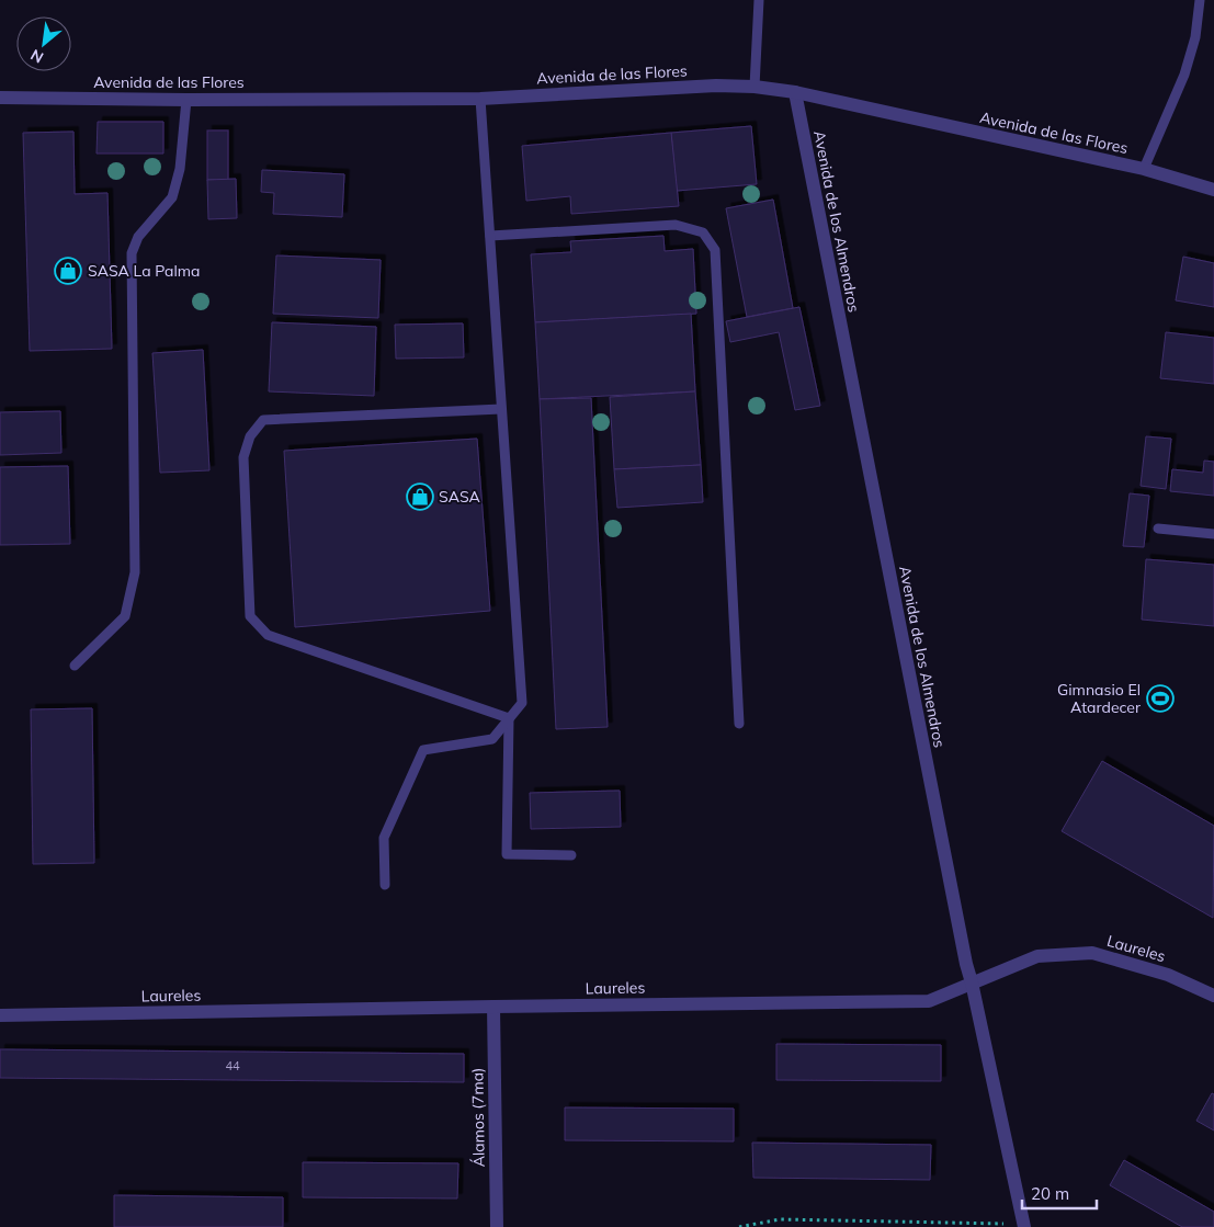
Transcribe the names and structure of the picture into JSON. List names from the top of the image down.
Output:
{
  "streets": {
    "street": [
      "Avenida de las Flores",
      "Avenida de los Almendros",
      "Laureles",
      "Álamos (7ma)"
    ]
  },
  "crossings": [
    ["Avenida de las Flores", "Avenida de los Almendros"],
    ["Avenida de los Almendros", "Laureles"],
    ["Laureles", "Álamos (7ma)"]
  ],
  "places": {
    "shop": ["SASA La Palma", "SASA"],
    "sports": ["Gimnasio El Atardecer"]
  },
  "house_numbers": ["44"],
  "scale_bar": "20 m",
  "north": "bottom left"
}
